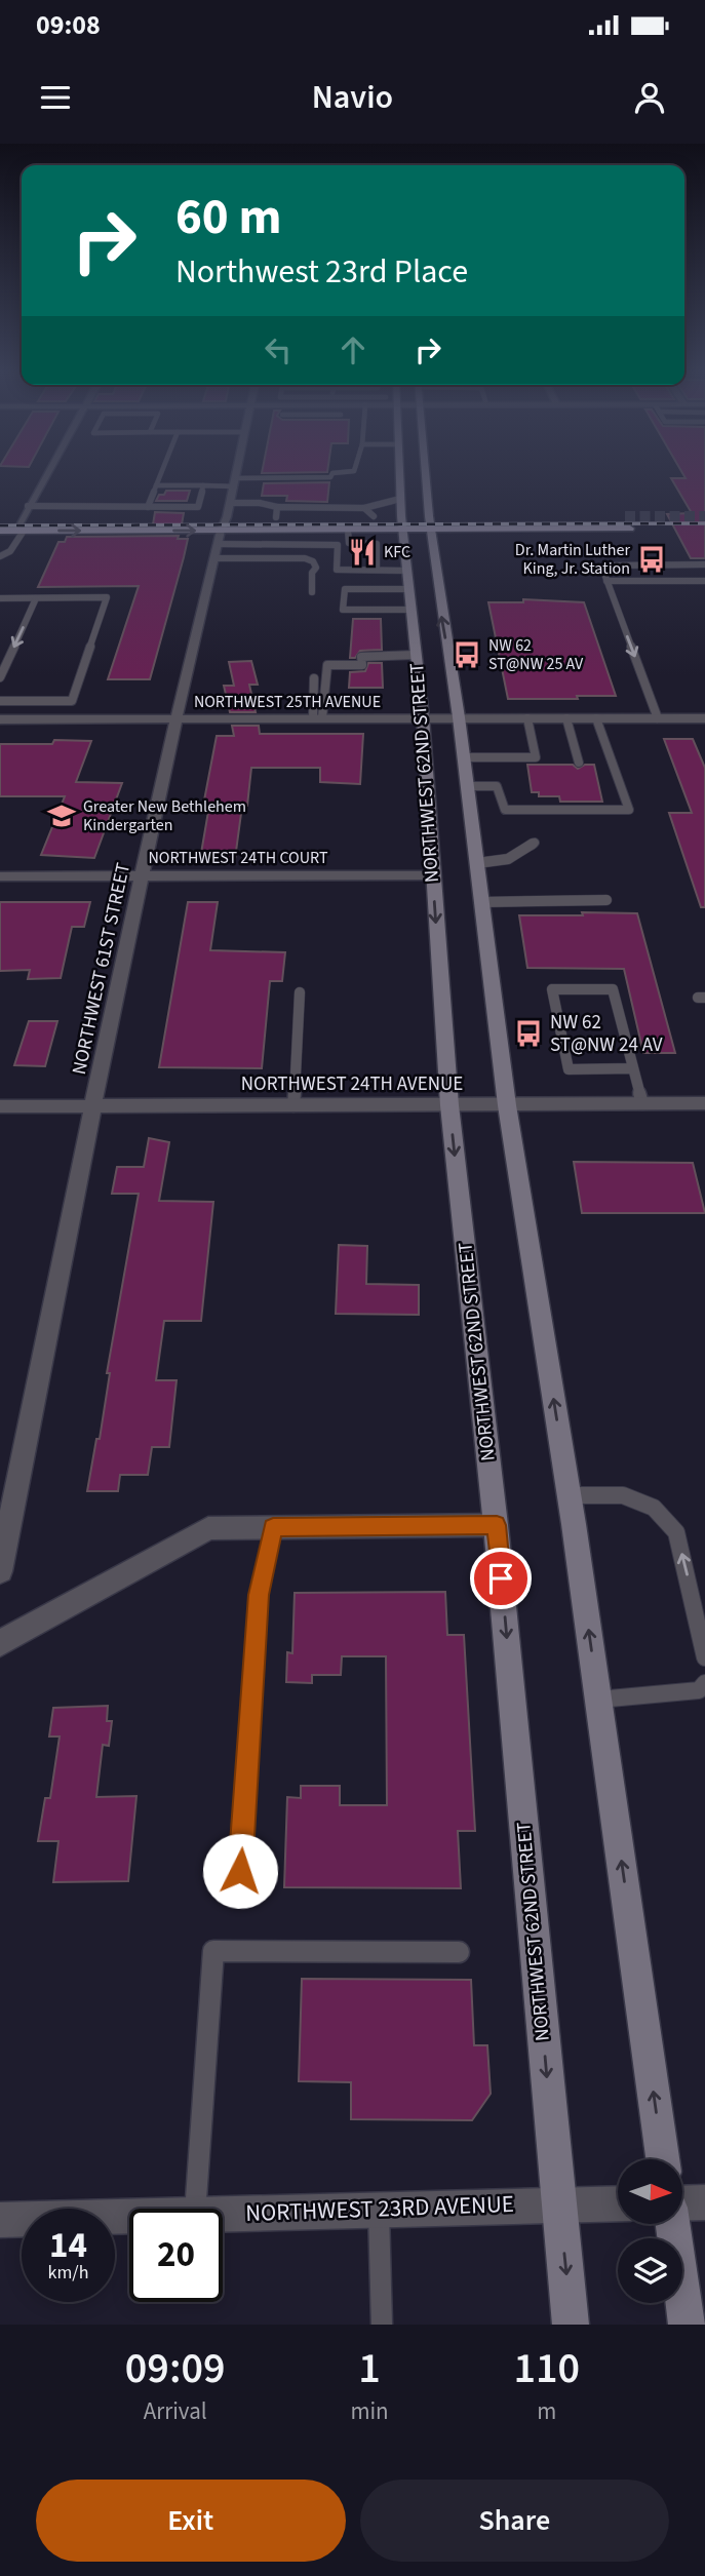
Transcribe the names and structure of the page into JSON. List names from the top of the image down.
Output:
{
  "streets": {
    "main road": ["NORTHWEST 62ND STREET"],
    "street": [
      "NORTHWEST 25TH AVENUE",
      "NORTHWEST 24TH COURT",
      "NORTHWEST 61ST STREET",
      "NORTHWEST 24TH AVENUE",
      "NORTHWEST 23RD AVENUE"
    ]
  },
  "crossings": [
    ["NORTHWEST 25TH AVENUE", "NORTHWEST 62ND STREET"],
    ["NORTHWEST 25TH AVENUE", "NORTHWEST 61ST STREET"],
    ["NORTHWEST 62ND STREET", "NORTHWEST 24TH COURT"],
    ["NORTHWEST 62ND STREET", "NORTHWEST 24TH AVENUE"],
    ["NORTHWEST 62ND STREET", "NORTHWEST 23RD AVENUE"],
    ["NORTHWEST 24TH COURT", "NORTHWEST 61ST STREET"],
    ["NORTHWEST 61ST STREET", "NORTHWEST 24TH AVENUE"]
  ],
  "places": {
    "restaurant": ["KFC"],
    "bus stop": ["Dr. Martin Luther King, Jr. Station", "NW 62 ST@NW 25 AV", "NW 62 ST@NW 24 AV"],
    "school or university": ["Greater New Bethlehem Kindergarten"]
  },
  "north": "right",
  "page": {
    "status": "09:08",
    "header": "Navio",
    "turn": ["60 m", "Northwest 23rd Place"],
    "speed": "14 km/h",
    "limit": "20",
    "eta": [
      "09:09",
      "Arrival",
      "1",
      "min",
      "110",
      "m"
    ],
    "buttons": ["Exit", "Share"]
  }
}
